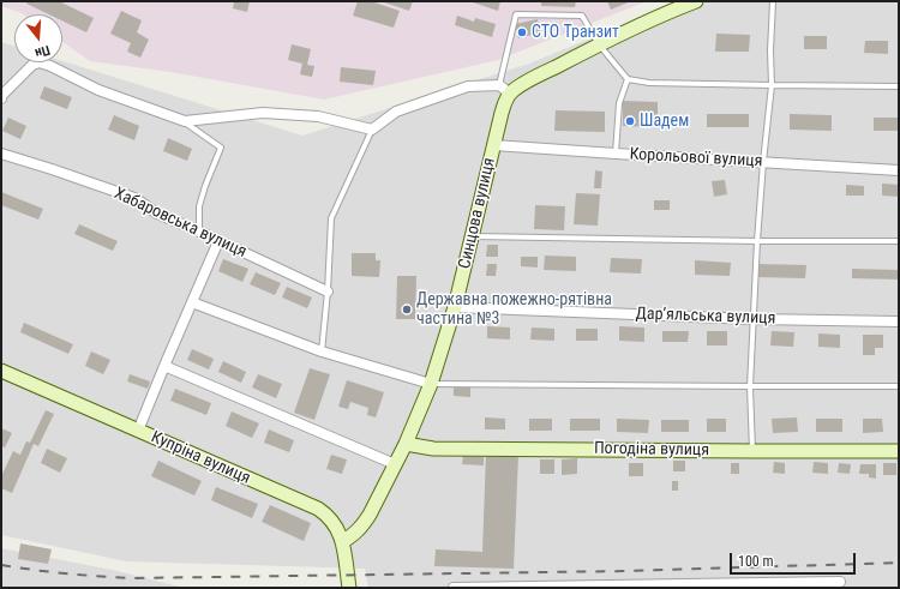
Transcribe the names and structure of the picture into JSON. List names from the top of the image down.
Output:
{
  "streets": {
    "street": [
      "Корольової вулиця",
      "Синцова вулиця",
      "Хабаровська вулиця",
      "Дар’яльська вулиця",
      "Погодіна вулиця",
      "Купріна вулиця"
    ]
  },
  "crossings": [
    ["Корольової вулиця", "Синцова вулиця"],
    ["Синцова вулиця", "Дар’яльська вулиця"],
    ["Синцова вулиця", "Погодіна вулиця"],
    ["Синцова вулиця", "Купріна вулиця"]
  ],
  "places": ["СТО Транзит", "Шадем", "Державна пожежно-рятівна частина №3"],
  "scale_bar": "100 m",
  "north": "bottom"
}
